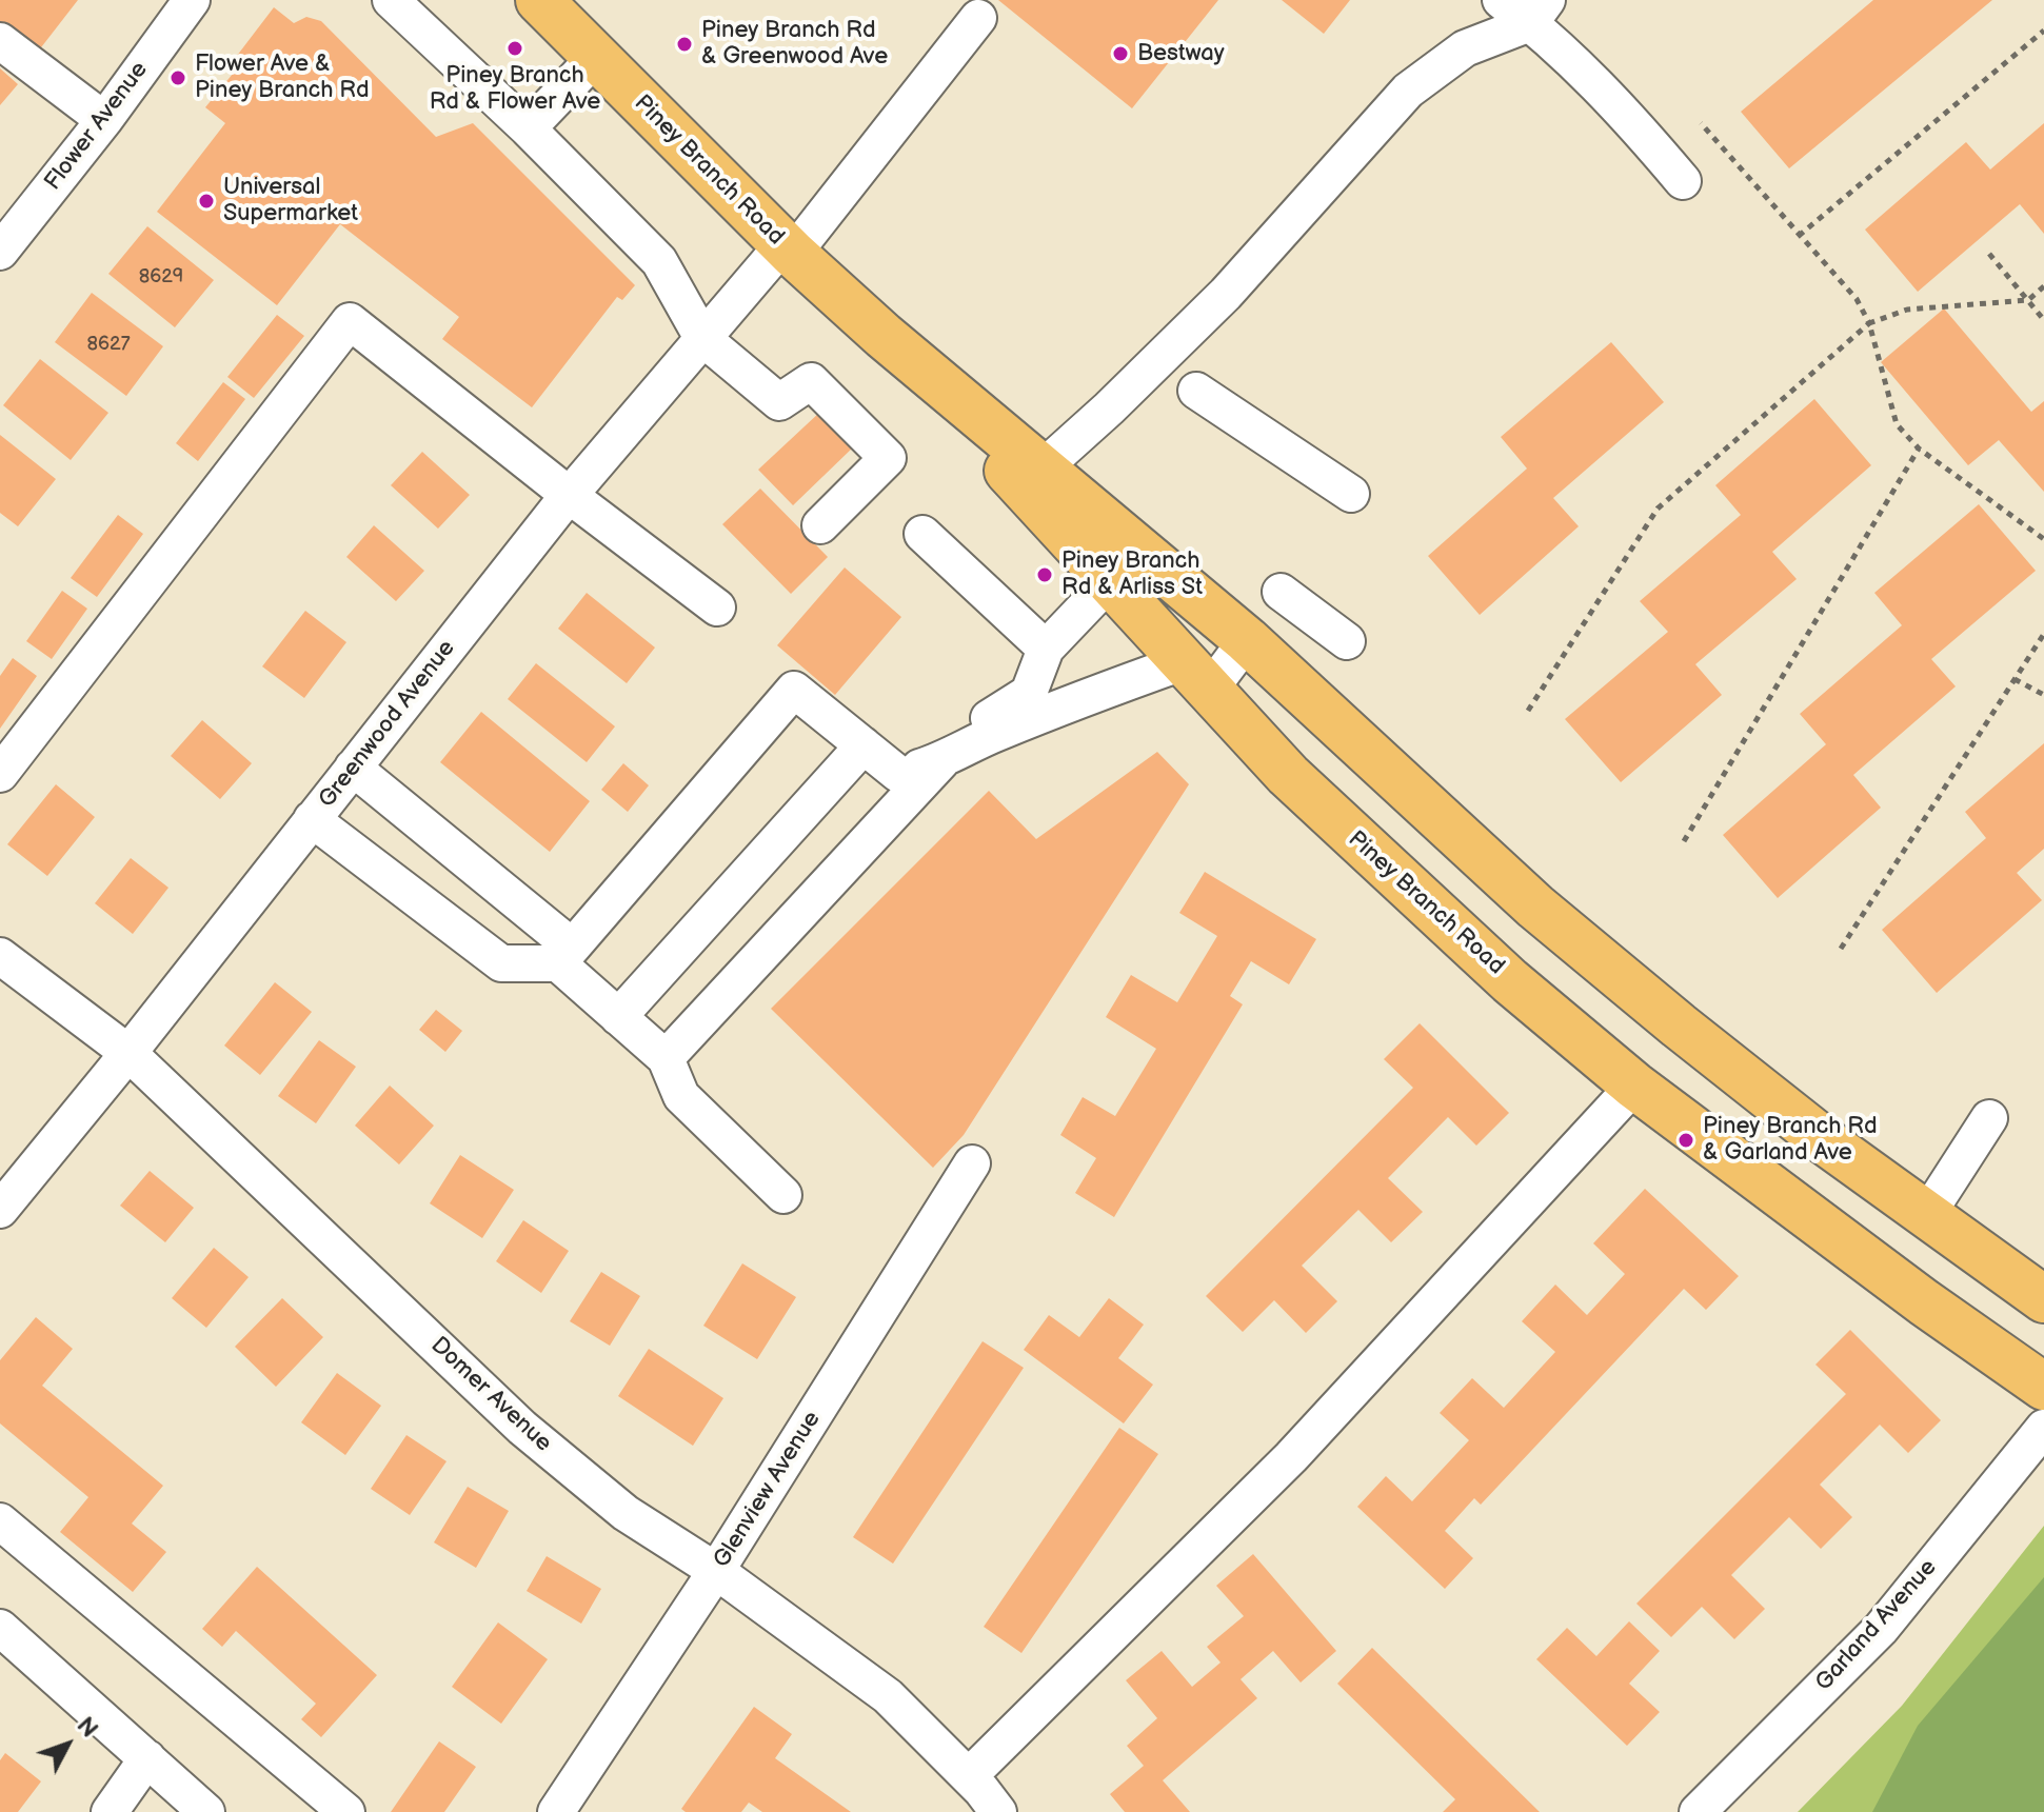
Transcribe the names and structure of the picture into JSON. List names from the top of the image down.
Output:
{
  "streets": {
    "main road": ["Piney Branch Road"],
    "street": [
      "Flower Avenue",
      "Greenwood Avenue",
      "Domer Avenue",
      "Glenview Avenue",
      "Garland Avenue"
    ]
  },
  "crossings": [
    ["Piney Branch Road", "Greenwood Avenue"],
    ["Greenwood Avenue", "Domer Avenue"],
    ["Domer Avenue", "Glenview Avenue"]
  ],
  "places": [
    "Piney Branch Rd & Greenwood Ave",
    "Piney Branch Rd & Flower Ave",
    "Bestway",
    "Flower Ave & Piney Branch Rd",
    "Universal Supermarket",
    "Piney Branch Rd & Arliss St",
    "Piney Branch Rd & Garland Ave"
  ],
  "house_numbers": ["8629", "8627"],
  "north": "top right"
}
